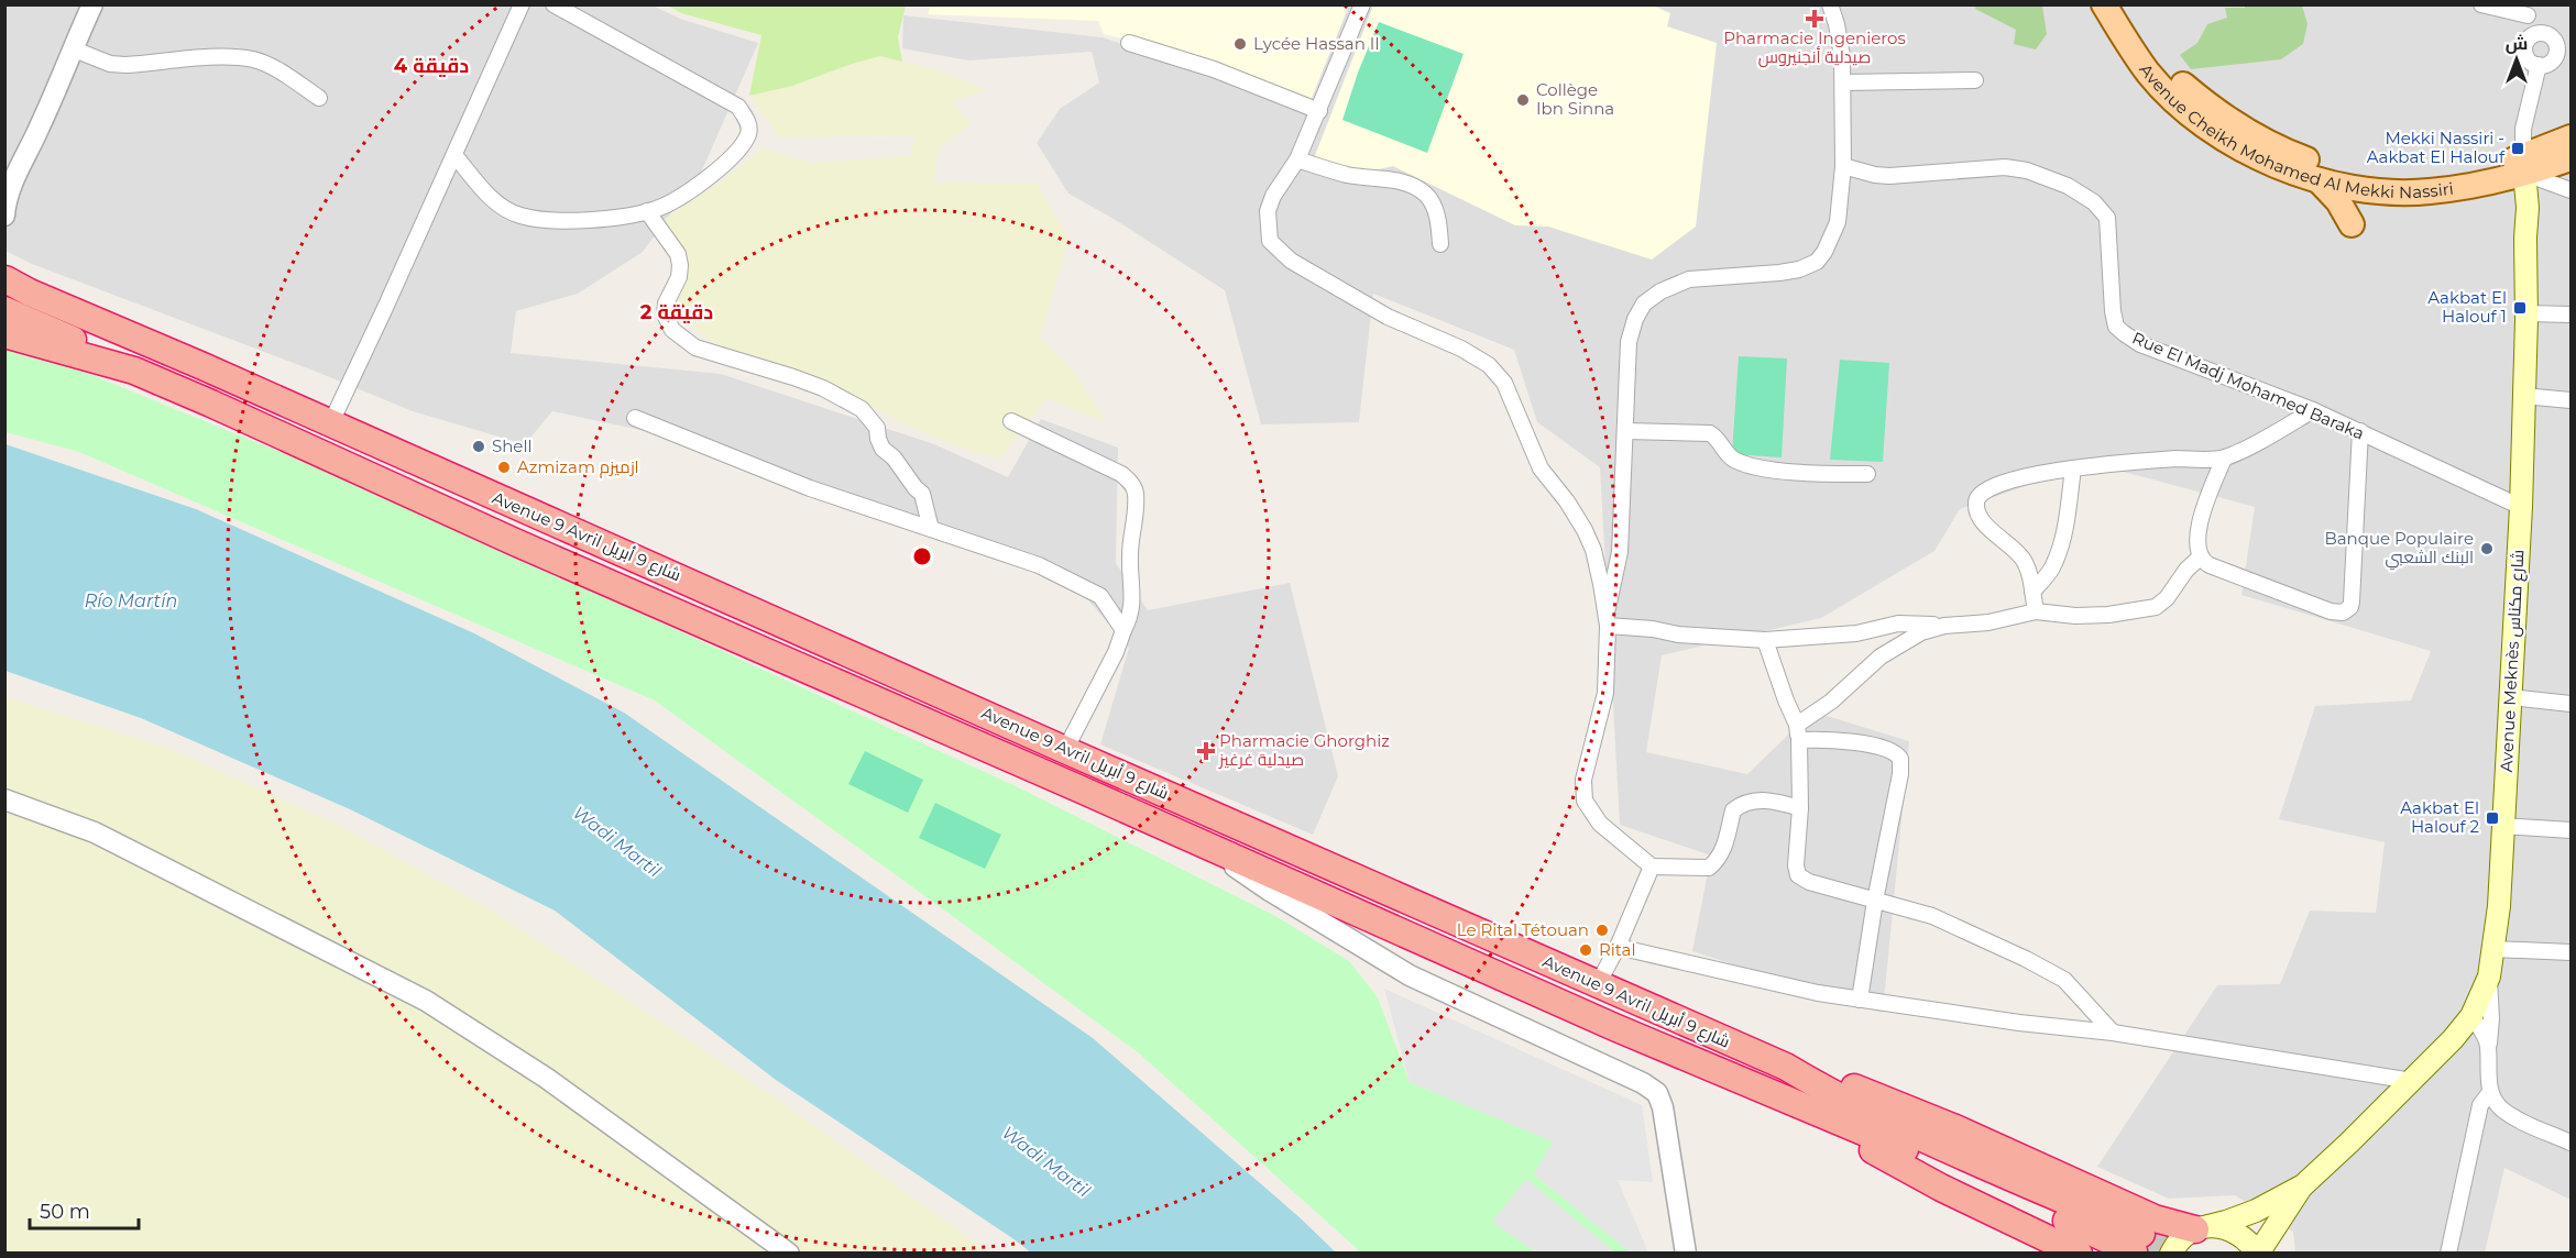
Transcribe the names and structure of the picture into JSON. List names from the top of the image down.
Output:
{
  "streets": {
    "highway": ["Avenue 9 Avril شارع 9 أبريل"],
    "main road": ["Avenue Cheikh Mohamed Al Mekki Nassiri", "Avenue Meknès شارع مكناس"],
    "street": ["Rue El Madj Mohamed Baraka"]
  },
  "crossings": [
    ["Avenue Cheikh Mohamed Al Mekki Nassiri", "Avenue Meknès شارع مكناس"],
    ["Rue El Madj Mohamed Baraka", "Avenue Meknès شارع مكناس"]
  ],
  "water": ["Río Martín", "Wadi Martil"],
  "places": {
    "health": ["Pharmacie Ingenieros صيدلية أنجنيروس", "Pharmacie Ghorghiz صيدلية غرغيز"],
    "other": [
      "Lycée Hassan II",
      "Collège Ibn Sinna",
      "Shell",
      "Azmizam ازميزم",
      "Banque Populaire البنك الشعبي",
      "Le Rital Tétouan",
      "Rital"
    ],
    "transit": ["Mekki Nassiri - Aakbat El Halouf", "Aakbat El Halouf 1", "Aakbat El Halouf 2"]
  },
  "scale_bar": "50 m",
  "north": "top",
  "rings": ["4 دقيقة", "2 دقيقة"]
}
